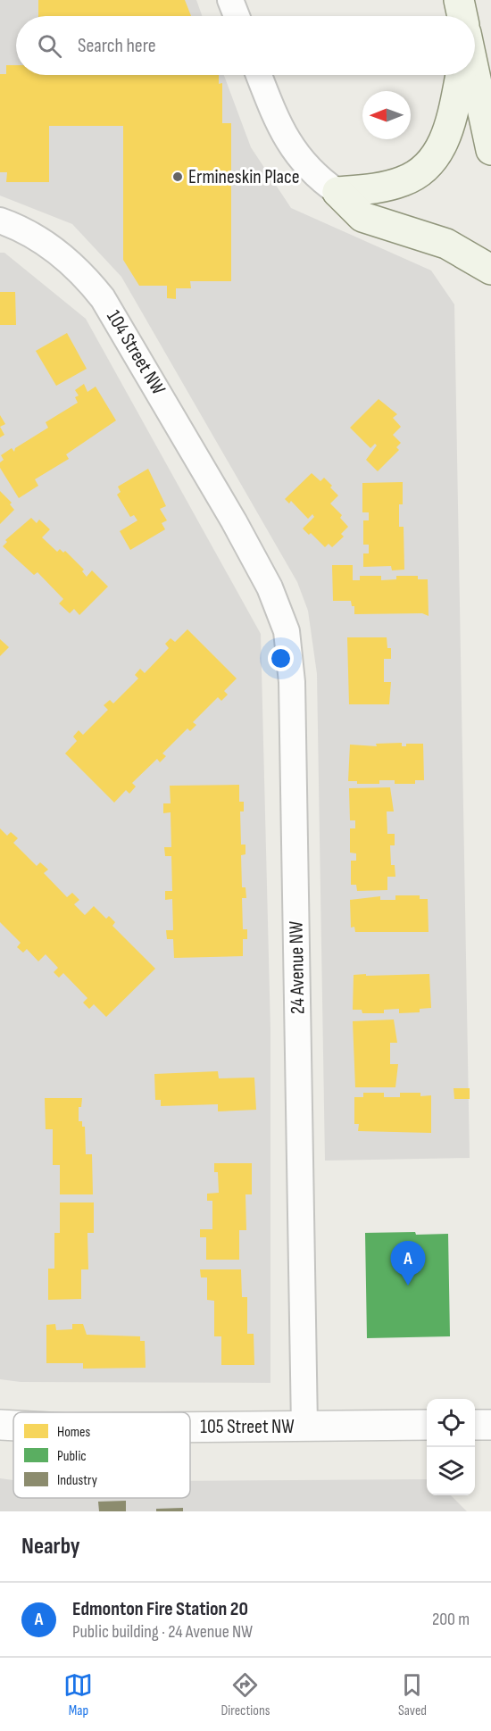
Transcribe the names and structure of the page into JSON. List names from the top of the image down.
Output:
{
  "streets": {
    "street": ["104 Street NW", "24 Avenue NW", "105 Street NW"]
  },
  "crossings": [
    ["104 Street NW", "24 Avenue NW"],
    ["24 Avenue NW", "105 Street NW"]
  ],
  "places": ["Ermineskin Place"],
  "legend": ["Homes", "Public", "Industry"],
  "north": "left",
  "page": {
    "search": "Search here",
    "pins": "A",
    "heading": "Nearby",
    "list": [
      {
        "mark": "A",
        "name": "Edmonton Fire Station 20",
        "note": "Public building · 24 Avenue NW",
        "value": "200 m"
      }
    ],
    "nav": ["Map", "Directions", "Saved"]
  }
}
